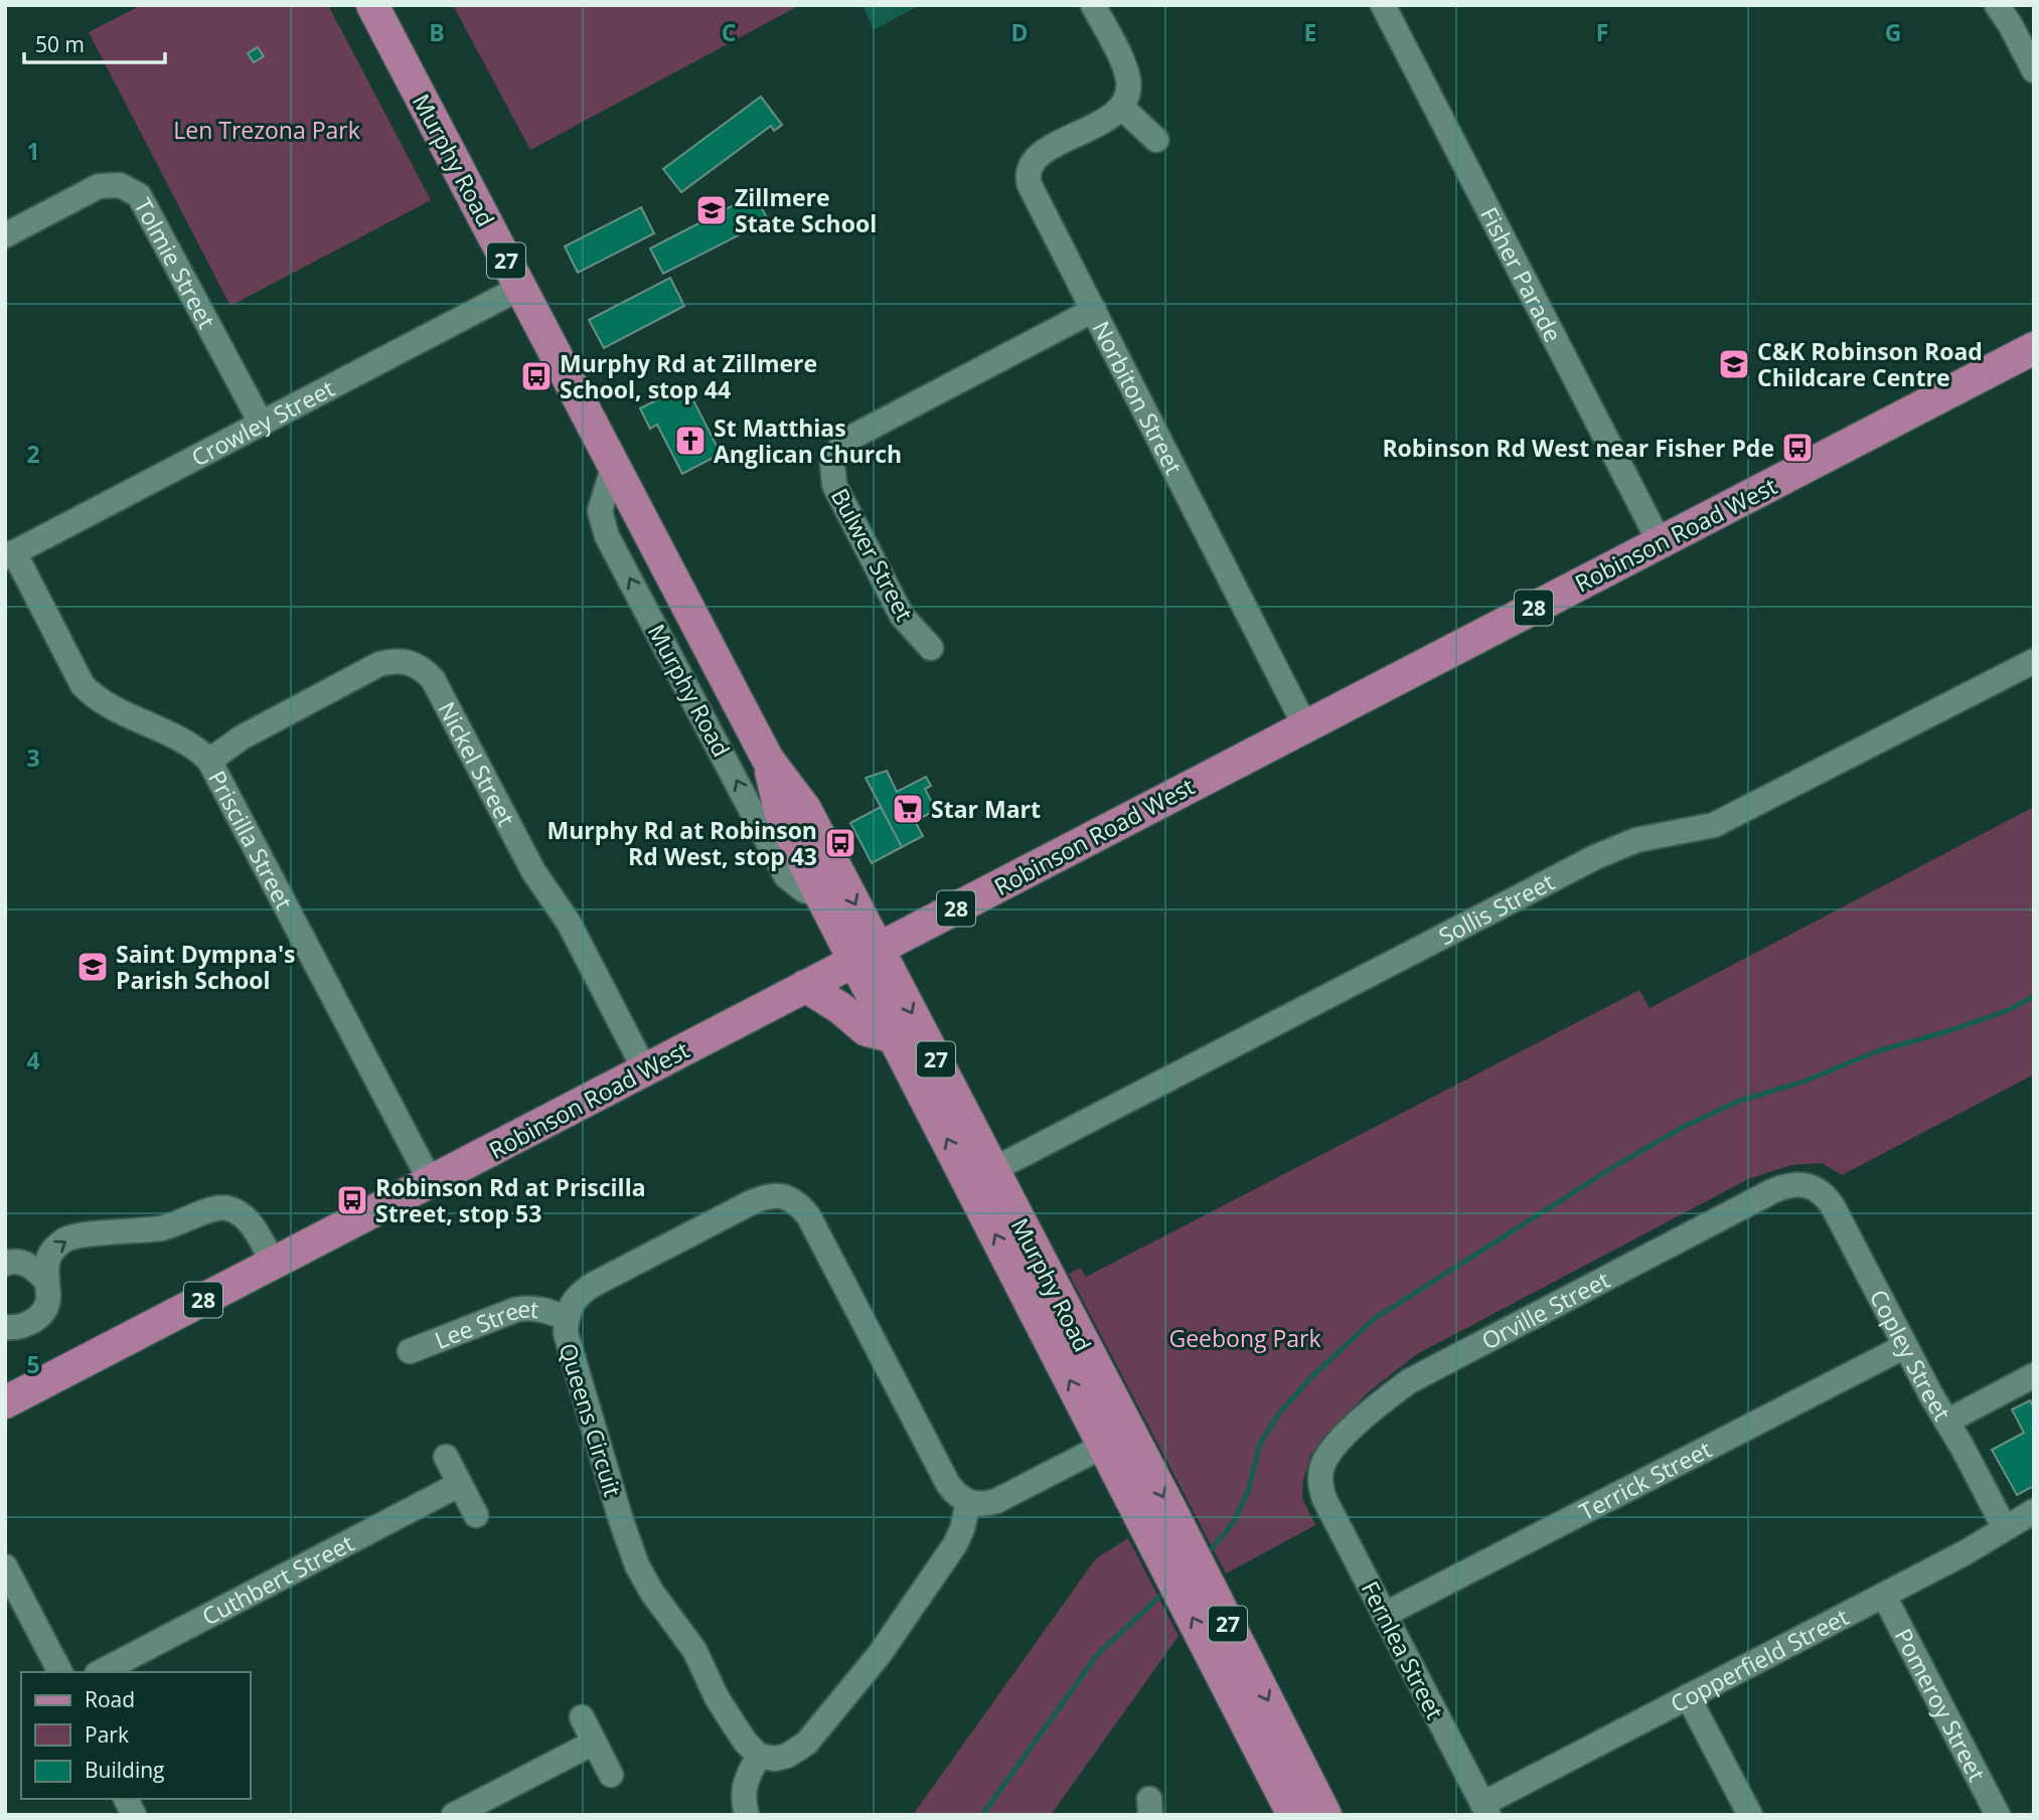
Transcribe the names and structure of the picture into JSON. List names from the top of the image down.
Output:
{
  "streets": {
    "main road": [
      "Murphy Road",
      "27",
      "Robinson Road West",
      "28"
    ],
    "street": [
      "Tolmie Street",
      "Fisher Parade",
      "Norbiton Street",
      "Crowley Street",
      "Bulwer Street",
      "Nickel Street",
      "Priscilla Street",
      "Sollis Street",
      "Orville Street",
      "Lee Street",
      "Copley Street",
      "Queens Circuit",
      "Terrick Street",
      "Cuthbert Street",
      "Fernlea Street",
      "Copperfield Street",
      "Pomeroy Street"
    ]
  },
  "crossings": [
    ["Murphy Road", "Crowley Street"],
    ["Murphy Road", "Robinson Road West"],
    ["Murphy Road", "Sollis Street"],
    ["Tolmie Street", "Crowley Street"],
    ["Fisher Parade", "Robinson Road West"],
    ["Norbiton Street", "Robinson Road West"],
    ["Norbiton Street", "Bulwer Street"],
    ["Crowley Street", "Priscilla Street"],
    ["Robinson Road West", "Nickel Street"],
    ["Robinson Road West", "Priscilla Street"],
    ["Nickel Street", "Priscilla Street"],
    ["Orville Street", "Copley Street"],
    ["Orville Street", "Fernlea Street"],
    ["Lee Street", "Queens Circuit"],
    ["Copley Street", "Terrick Street"],
    ["Copley Street", "Copperfield Street"],
    ["Terrick Street", "Fernlea Street"],
    ["Fernlea Street", "Copperfield Street"],
    ["Copperfield Street", "Pomeroy Street"]
  ],
  "parks": ["Len Trezona Park", "Geebong Park"],
  "places": {
    "school or university": ["Zillmere State School", "C&K Robinson Road Childcare Centre", "Saint Dympna's Parish School"],
    "bus stop": [
      "Murphy Rd at Zillmere School, stop 44",
      "Robinson Rd West near Fisher Pde",
      "Murphy Rd at Robinson Rd West, stop 43",
      "Robinson Rd at Priscilla Street, stop 53"
    ],
    "church": ["St Matthias Anglican Church"],
    "supermarket": ["Star Mart"]
  },
  "legend": ["Road", "Park", "Building"],
  "scale_bar": "50 m",
  "grid": {
    "columns": [
      "B",
      "C",
      "D",
      "E",
      "F",
      "G"
    ],
    "rows": [
      "1",
      "2",
      "3",
      "4",
      "5"
    ]
  }
}
